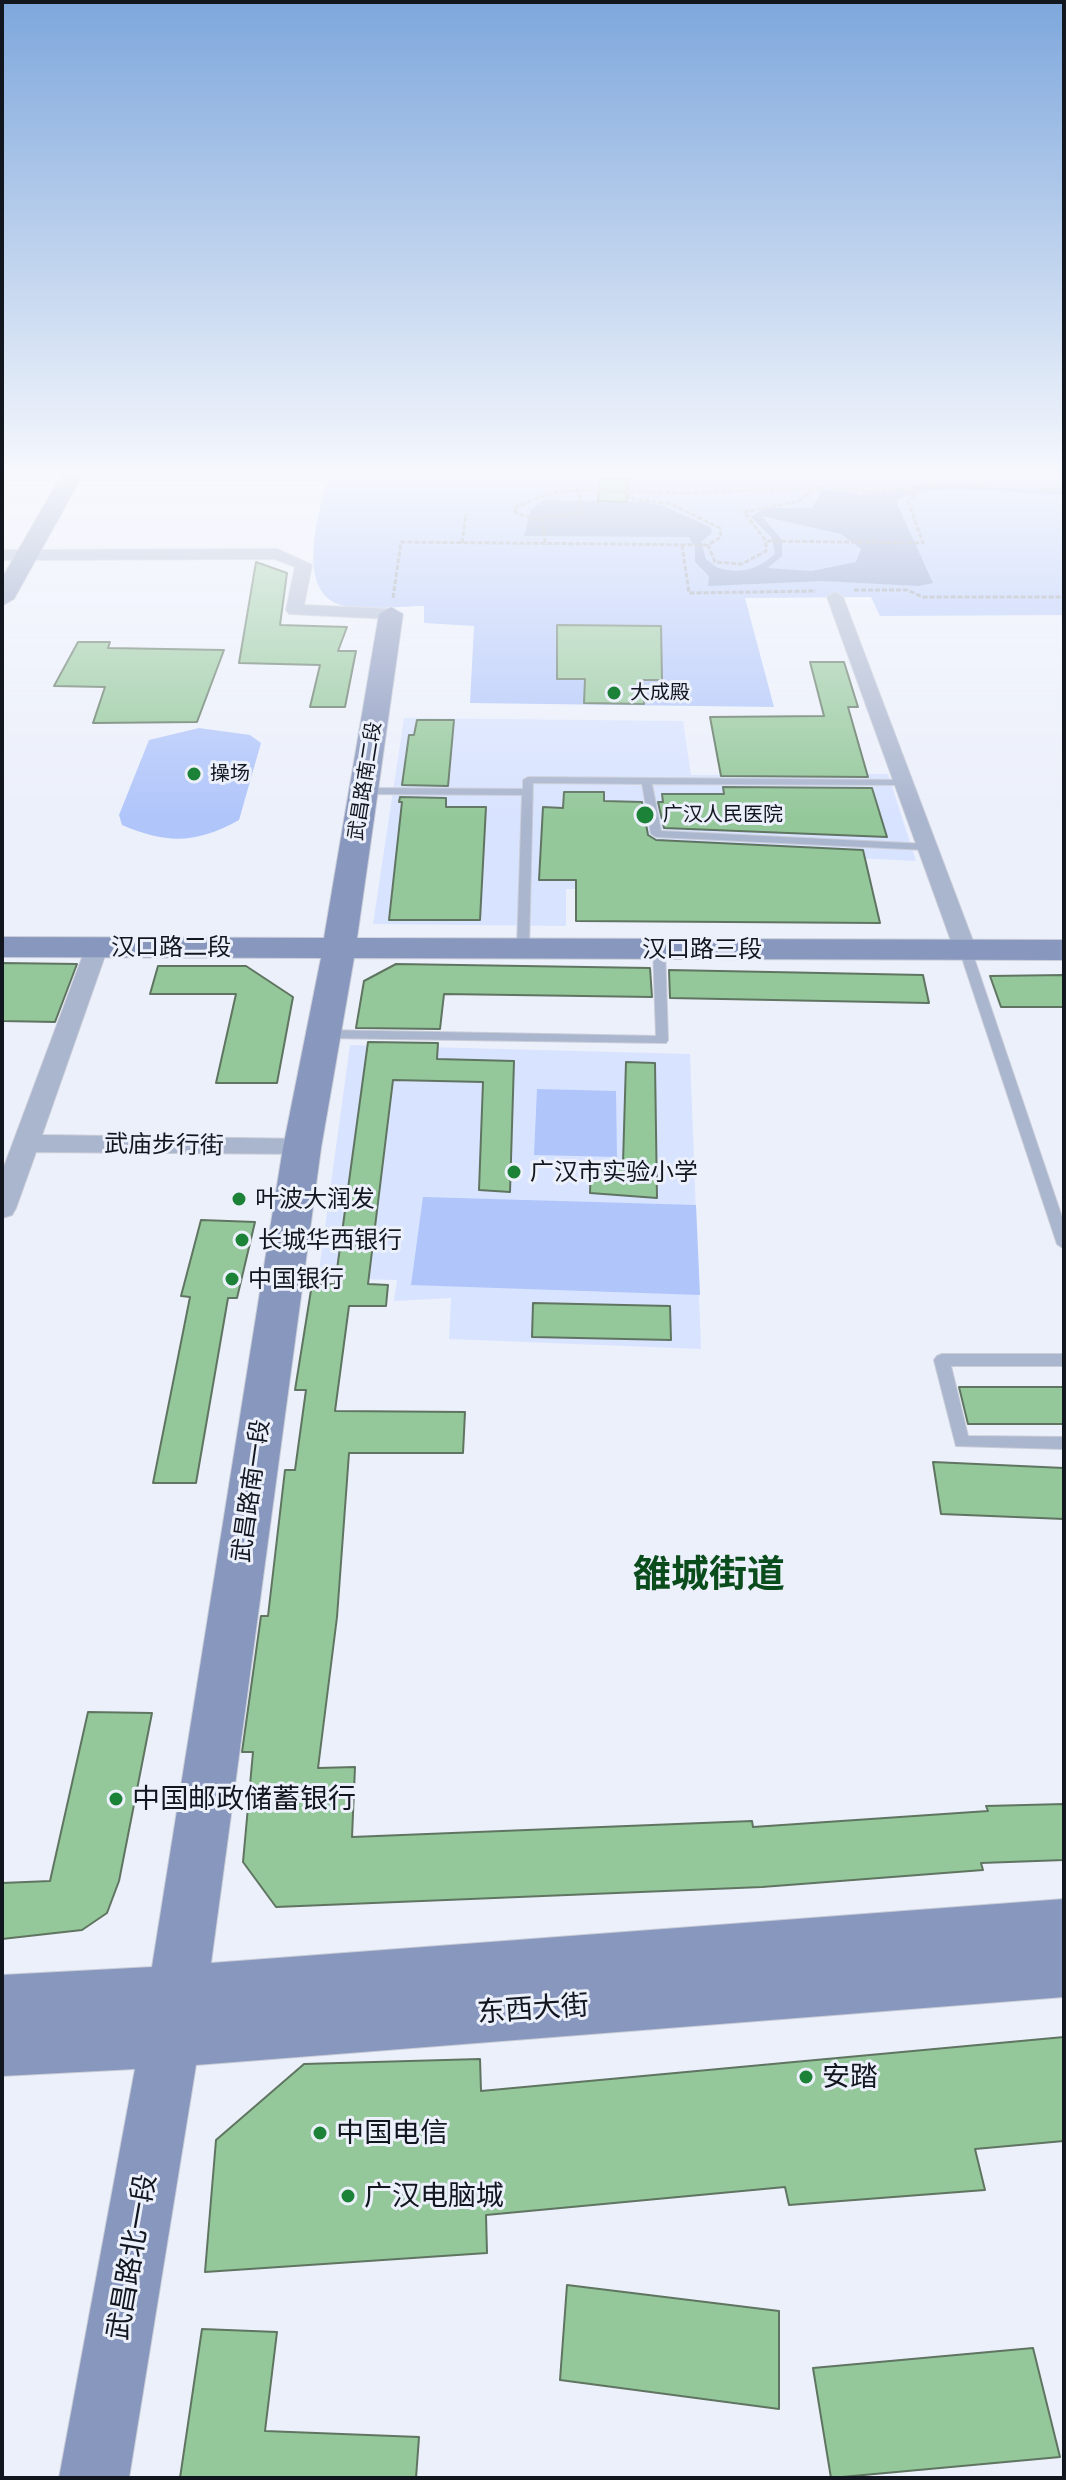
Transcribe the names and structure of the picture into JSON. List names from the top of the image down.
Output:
{
  "streets": {
    "street": [
      "武昌路南二段",
      "汉口路二段",
      "汉口路三段",
      "武庙步行街",
      "武昌路南一段",
      "东西大街",
      "武昌路北一段"
    ]
  },
  "crossings": [
    ["武昌路南二段", "汉口路二段"],
    ["武昌路南二段", "汉口路三段"],
    ["武昌路南二段", "武昌路南一段"],
    ["汉口路二段", "汉口路三段"],
    ["汉口路二段", "武昌路南一段"],
    ["汉口路三段", "武昌路南一段"],
    ["武庙步行街", "武昌路南一段"],
    ["武昌路南一段", "东西大街"],
    ["武昌路南一段", "武昌路北一段"],
    ["东西大街", "武昌路北一段"]
  ],
  "districts": ["雒城街道"],
  "places": [
    "大成殿",
    "操场",
    "广汉人民医院",
    "广汉市实验小学",
    "叶波大润发",
    "长城华西银行",
    "中国银行",
    "中国邮政储蓄银行",
    "安踏",
    "中国电信",
    "广汉电脑城"
  ]
}
